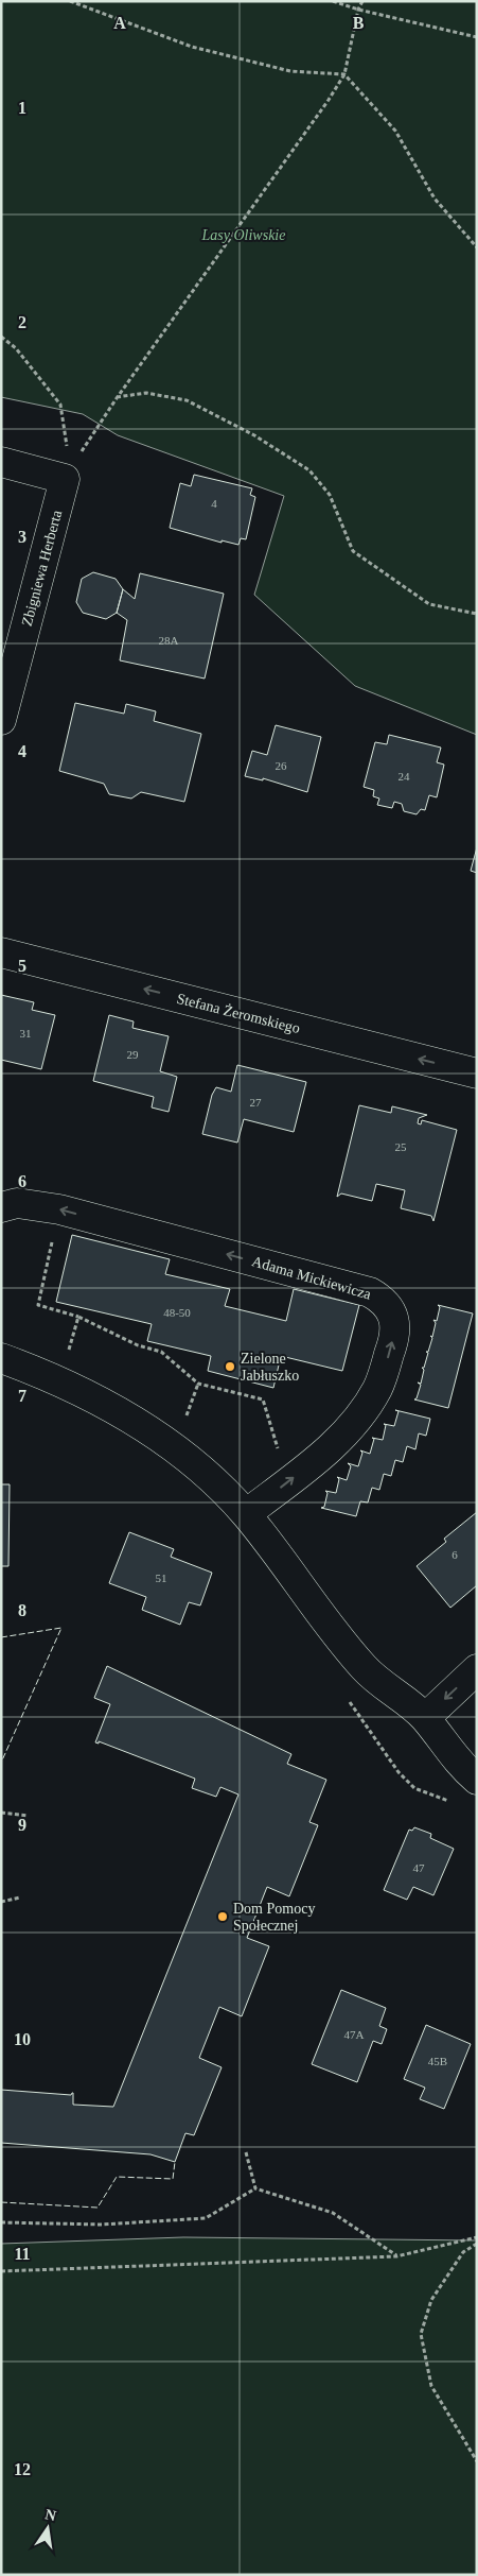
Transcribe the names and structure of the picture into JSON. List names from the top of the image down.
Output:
{
  "streets": {
    "street": ["Zbigniewa Herberta", "Stefana Żeromskiego", "Adama Mickiewicza"]
  },
  "one_way": ["Stefana Żeromskiego"],
  "parks": ["Lasy Oliwskie"],
  "places": ["Zielone Jabłuszko", "Dom Pomocy Społecznej"],
  "house_numbers": [
    "4",
    "28A",
    "26",
    "24",
    "31",
    "29",
    "27",
    "25",
    "48-50",
    "6",
    "51",
    "47",
    "47A",
    "45B"
  ],
  "north": "top",
  "grid": {
    "columns": ["A", "B"],
    "rows": [
      "1",
      "2",
      "3",
      "4",
      "5",
      "6",
      "7",
      "8",
      "9",
      "10",
      "11",
      "12"
    ]
  }
}
